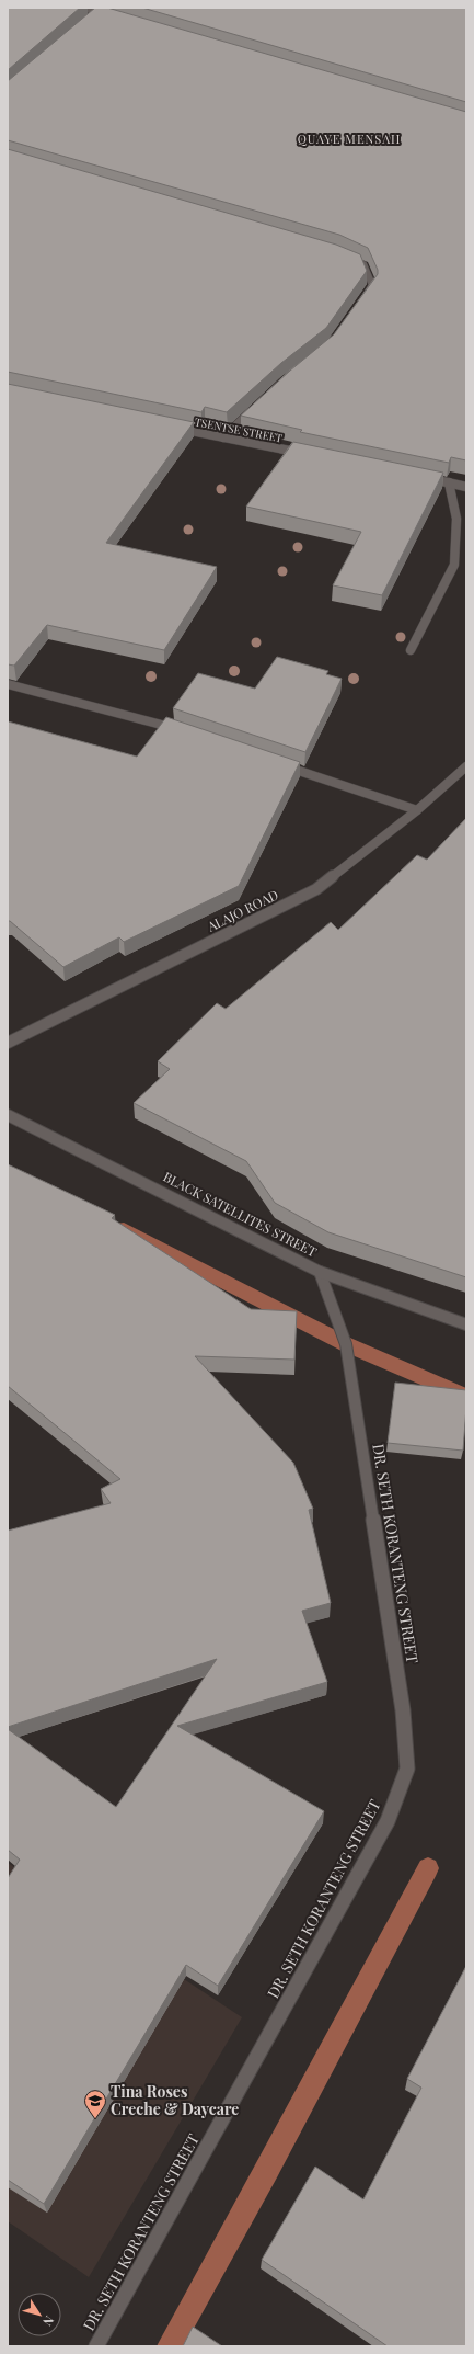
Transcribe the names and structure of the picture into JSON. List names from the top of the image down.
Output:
{
  "streets": {
    "street": [
      "TSENTSE STREET",
      "ALAJO ROAD",
      "BLACK SATELLITES STREET",
      "DR. SETH KORANTENG STREET"
    ]
  },
  "crossings": [
    ["BLACK SATELLITES STREET", "DR. SETH KORANTENG STREET"]
  ],
  "districts": ["QUAYE MENSAH"],
  "places": {
    "school or university": ["Tina Roses Creche & Daycare"]
  },
  "north": "bottom right"
}
